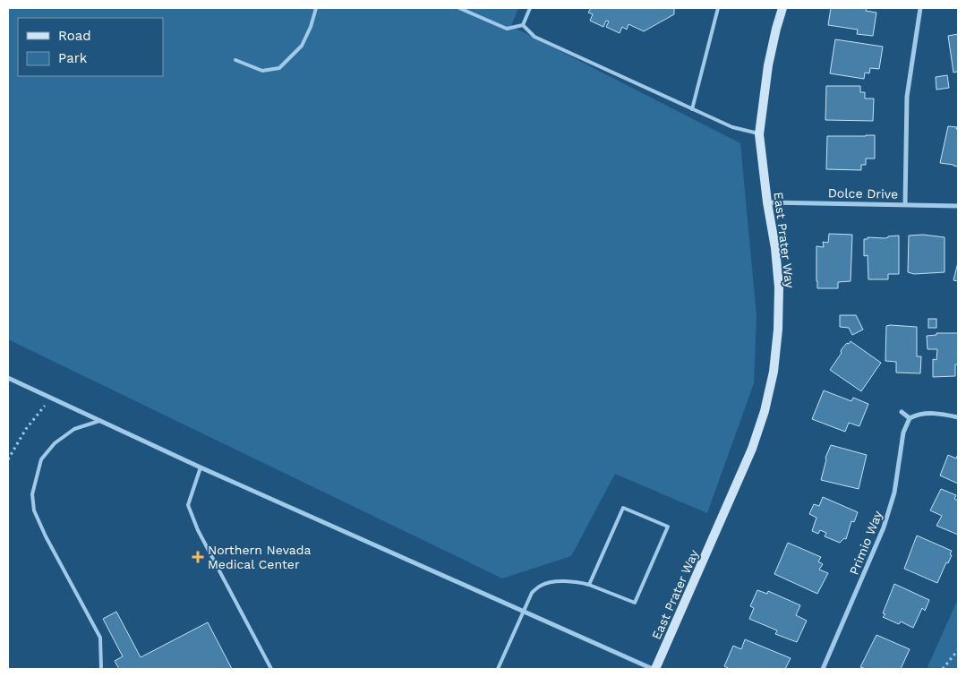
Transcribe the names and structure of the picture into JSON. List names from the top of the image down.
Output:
{
  "streets": {
    "street": ["Dolce Drive", "East Prater Way", "Primio Way"]
  },
  "crossings": [
    ["Dolce Drive", "East Prater Way"]
  ],
  "places": {
    "health": ["Northern Nevada Medical Center"]
  },
  "legend": ["Road", "Park"]
}
